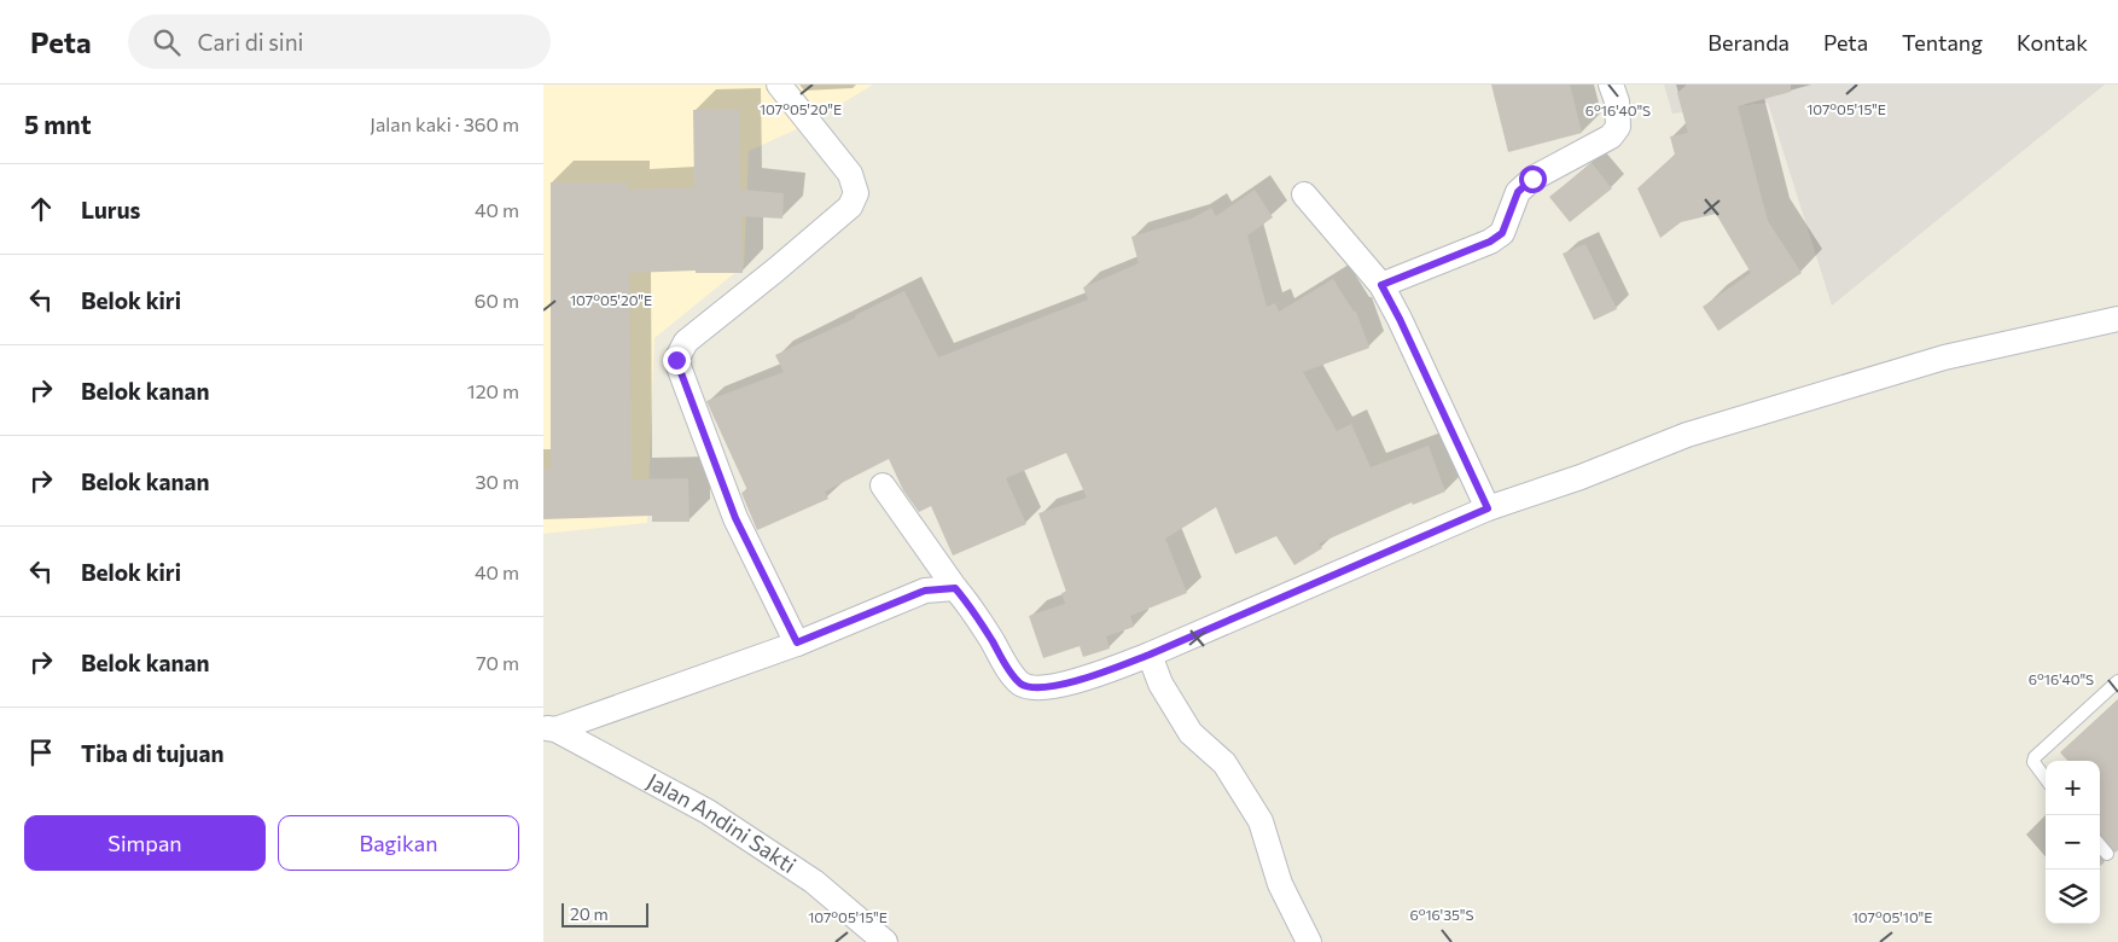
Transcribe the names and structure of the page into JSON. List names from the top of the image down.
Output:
{
  "streets": {
    "street": ["Jalan Andini Sakti"]
  },
  "scale_bar": "20 m",
  "page": {
    "header": "Peta",
    "search": "Cari di sini",
    "nav": [
      "Beranda",
      "Peta",
      "Tentang",
      "Kontak"
    ],
    "heading": ["5 mnt", "Jalan kaki · 360 m"],
    "list": [
      ["Lurus", "40 m"],
      ["Belok kiri", "60 m"],
      ["Belok kanan", "120 m"],
      ["Belok kanan", "30 m"],
      ["Belok kiri", "40 m"],
      ["Belok kanan", "70 m"],
      "Tiba di tujuan"
    ],
    "map_buttons": ["+", "−"],
    "buttons": ["Simpan", "Bagikan"],
    "scale": "20 m"
  },
  "coordinates": [
    "107°05'20\"E",
    "107°05'15\"E",
    "6°16'40\"S",
    "6°16'35\"S",
    "107°05'10\"E"
  ]
}
